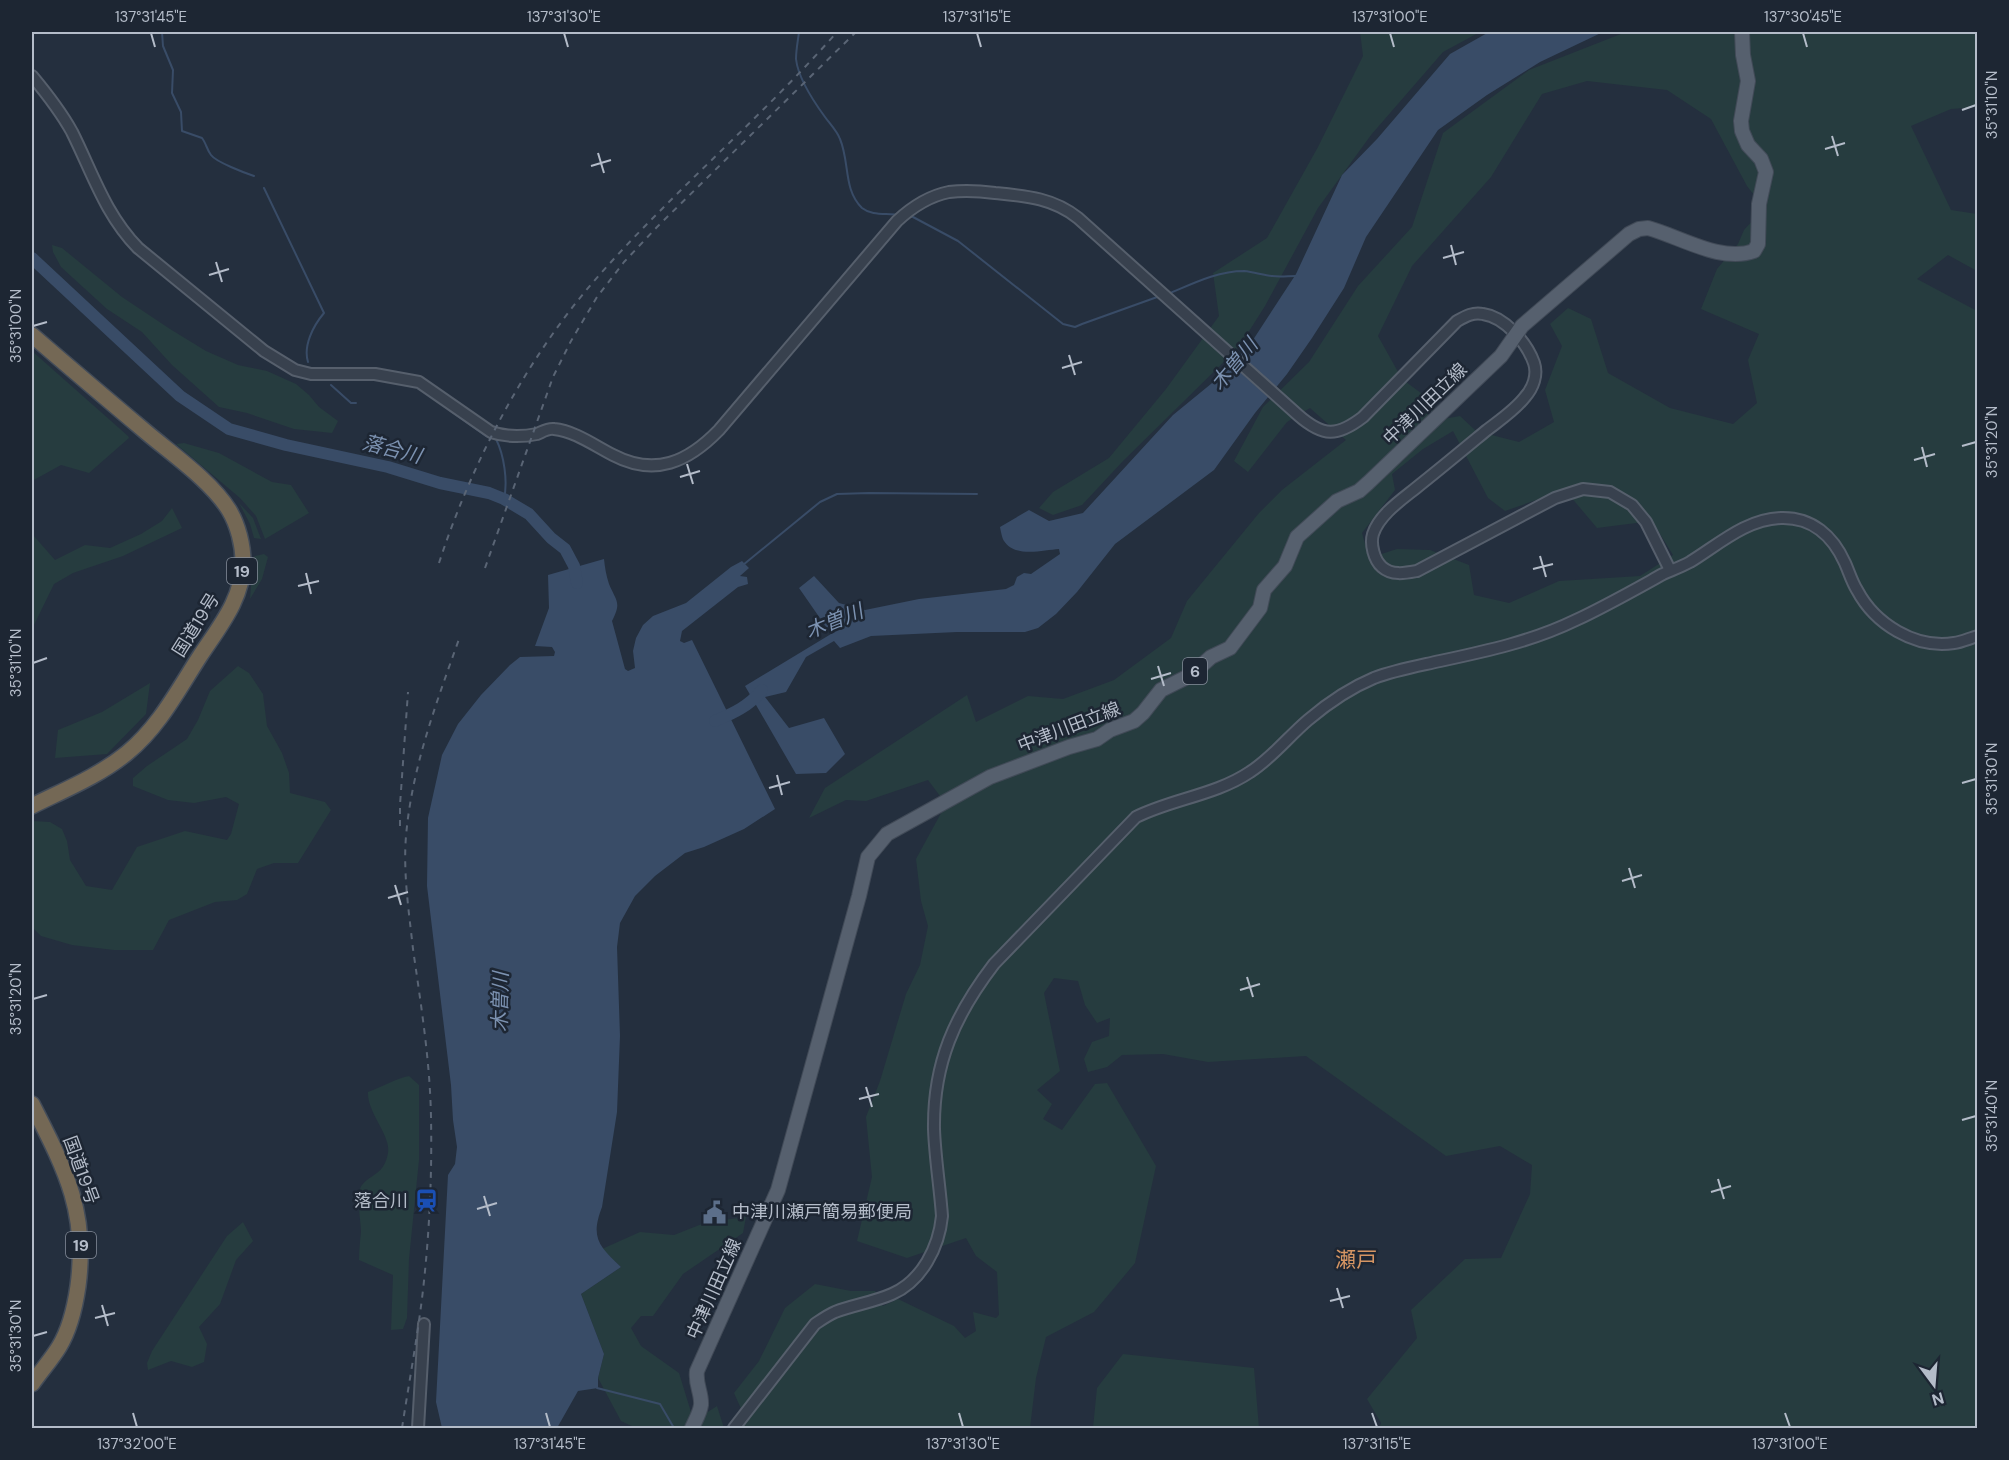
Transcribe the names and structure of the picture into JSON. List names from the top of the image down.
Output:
{
  "streets": {
    "highway": ["19", "国道19号"],
    "main road": ["中津川田立線", "6"]
  },
  "districts": ["瀬戸"],
  "water": ["木曽川", "落合川"],
  "places": {
    "station": ["落合川"],
    "public building": ["中津川瀬戸簡易郵便局"]
  },
  "north": "bottom",
  "coordinates": [
    "137°31'45\"E",
    "137°31'30\"E",
    "137°31'15\"E",
    "137°31'00\"E",
    "137°30'45\"E",
    "35°31'10\"N",
    "35°31'00\"N",
    "35°31'20\"N",
    "35°31'30\"N",
    "35°31'40\"N",
    "137°32'00\"E"
  ]
}
